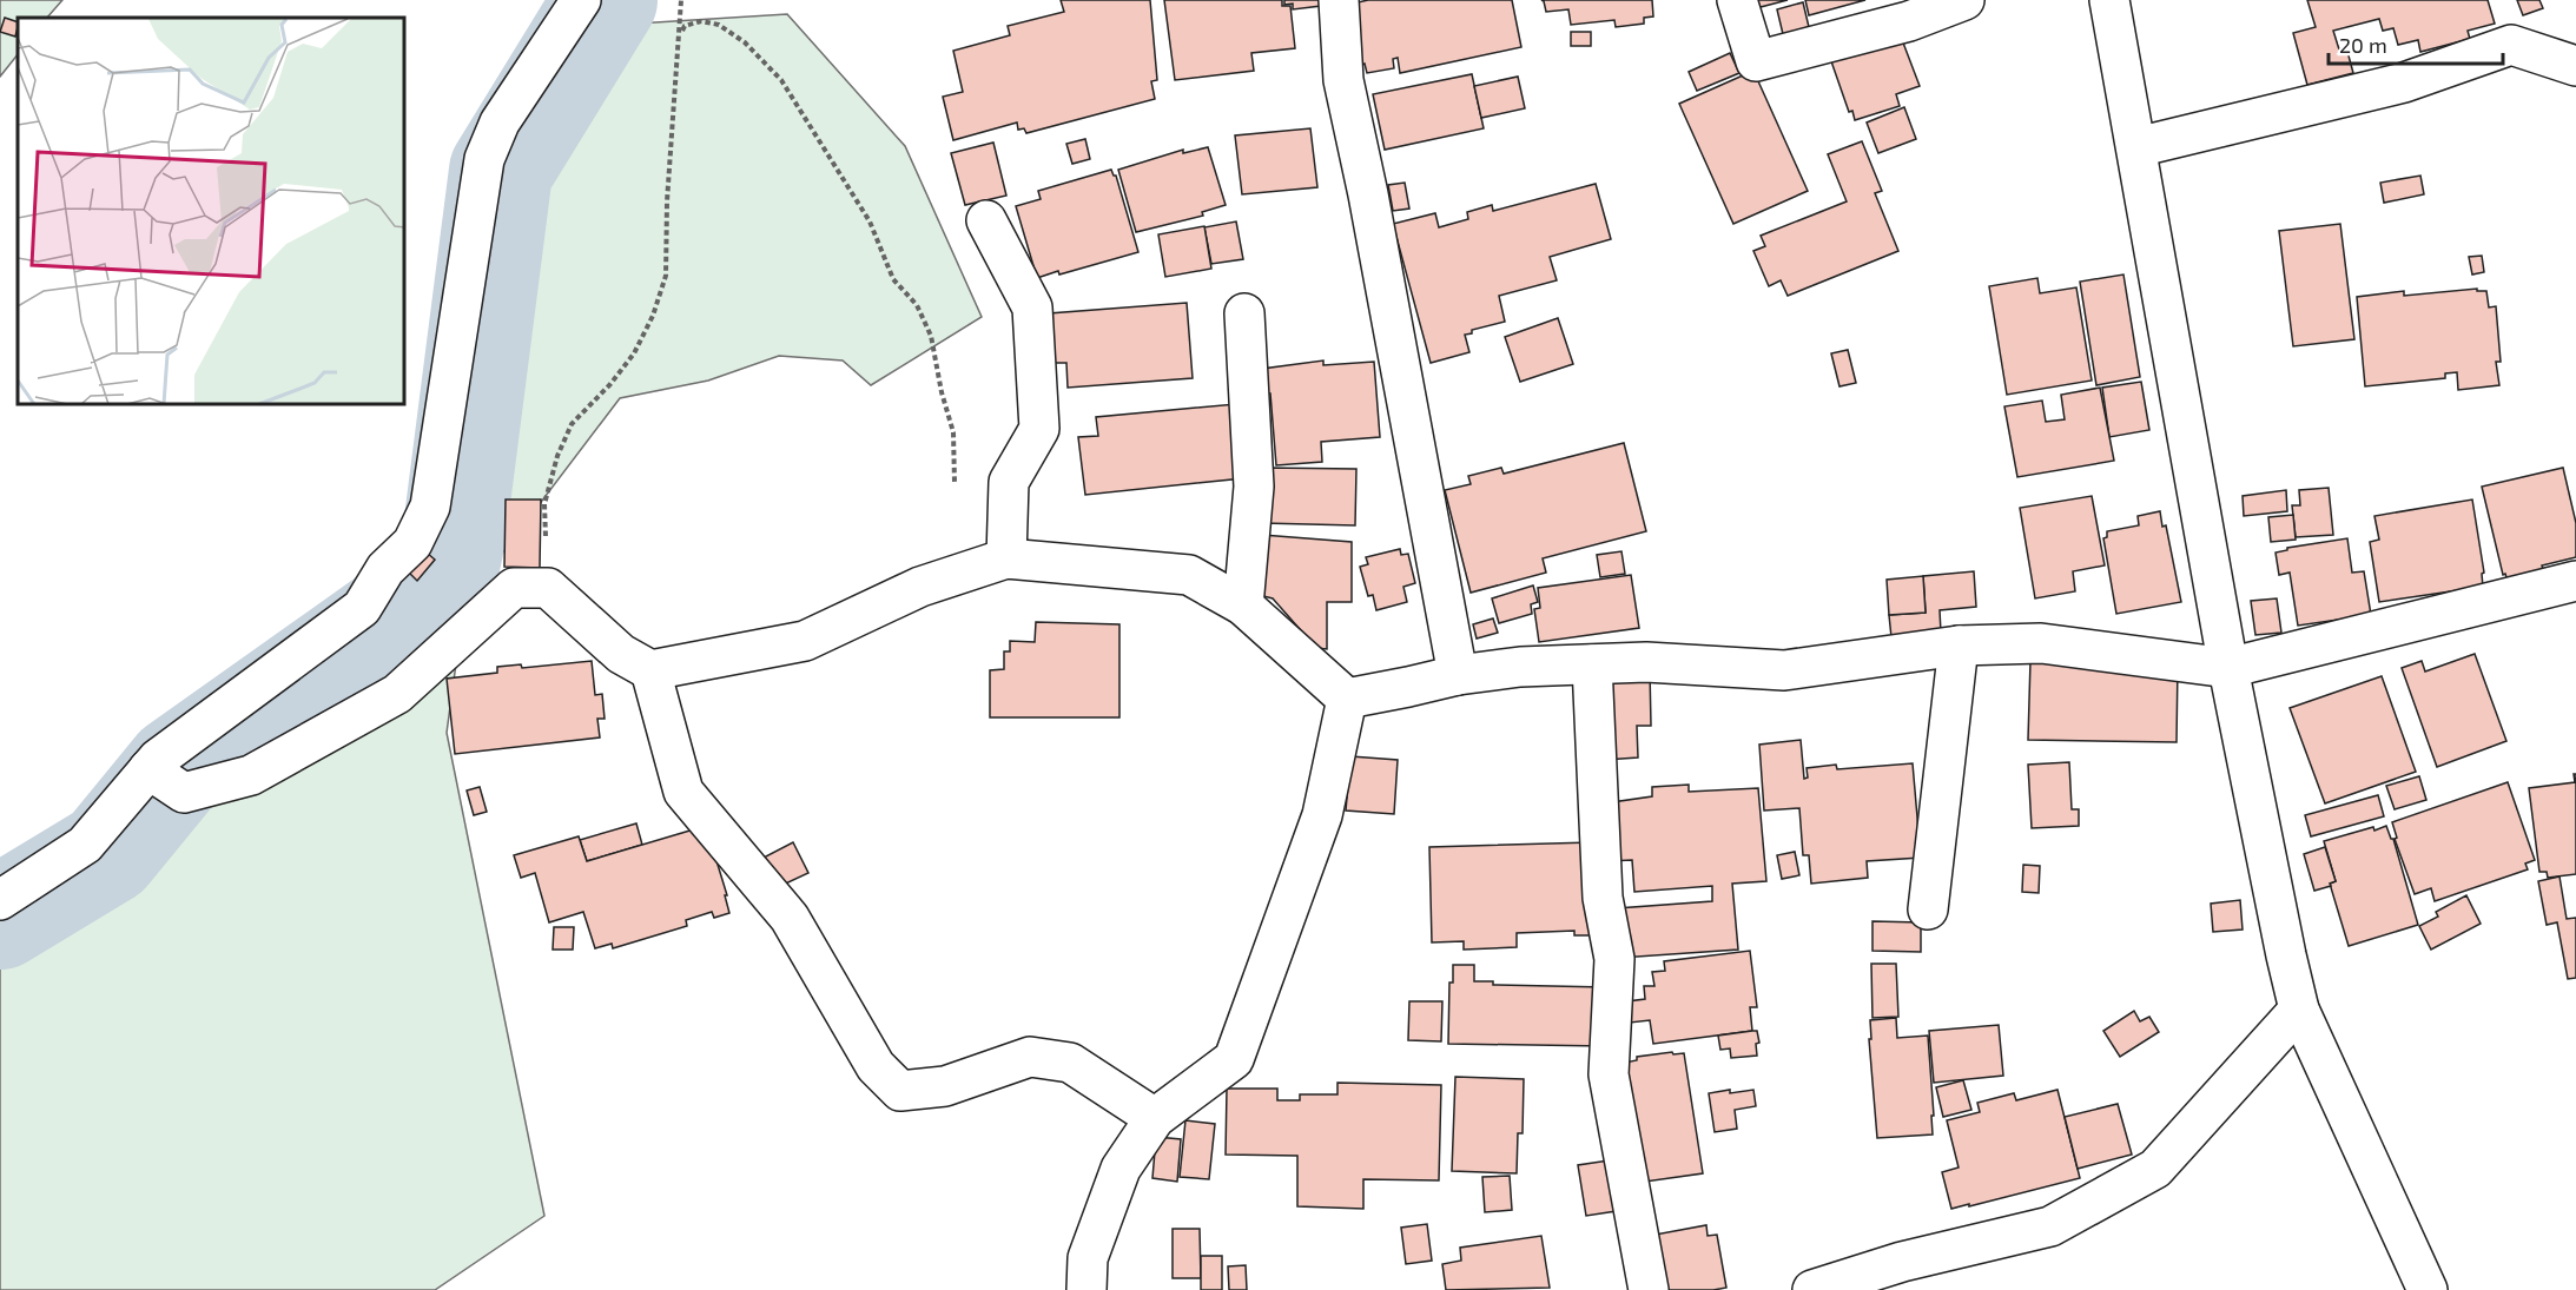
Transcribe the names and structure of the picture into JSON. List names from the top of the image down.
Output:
{
  "scale_bar": "20 m"
}
